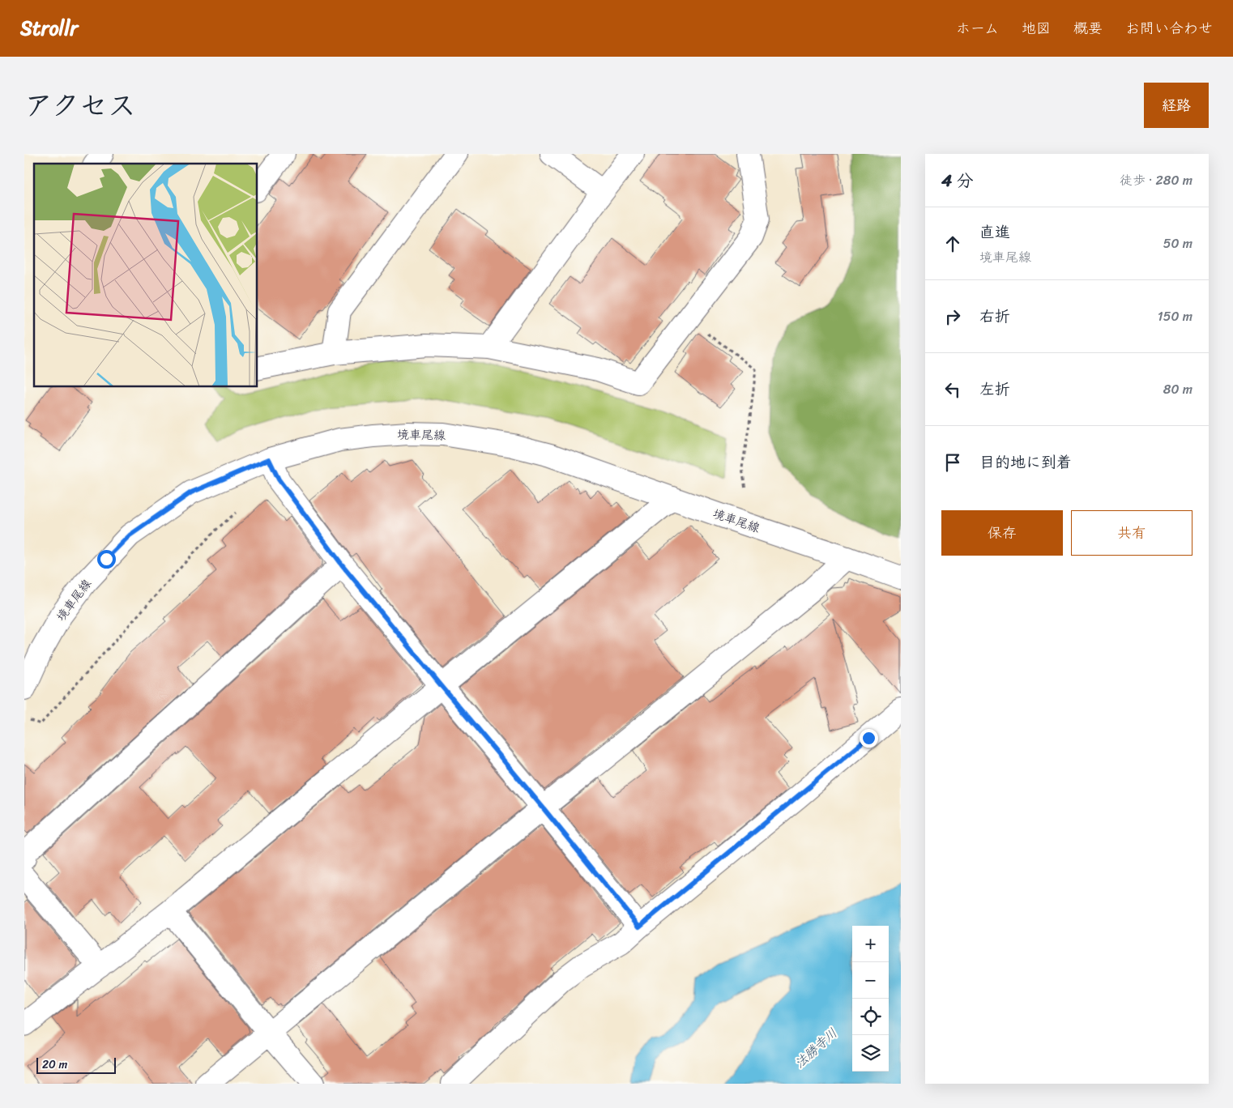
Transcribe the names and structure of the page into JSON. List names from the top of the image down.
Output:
{
  "streets": {
    "street": ["境車尾線"]
  },
  "water": ["法勝寺川"],
  "scale_bar": "20 m",
  "page": {
    "header": "Strollr",
    "nav": [
      "ホーム",
      "地図",
      "概要",
      "お問い合わせ"
    ],
    "title": "アクセス",
    "buttons": [
      "経路",
      ["保存", "共有"]
    ],
    "heading": ["4 分", "徒歩 · 280 m"],
    "list": [
      ["直進", "境車尾線", "50 m"],
      ["右折", "150 m"],
      ["左折", "80 m"],
      "目的地に到着"
    ],
    "map_buttons": ["+", "−"],
    "scale": "20 m"
  }
}
